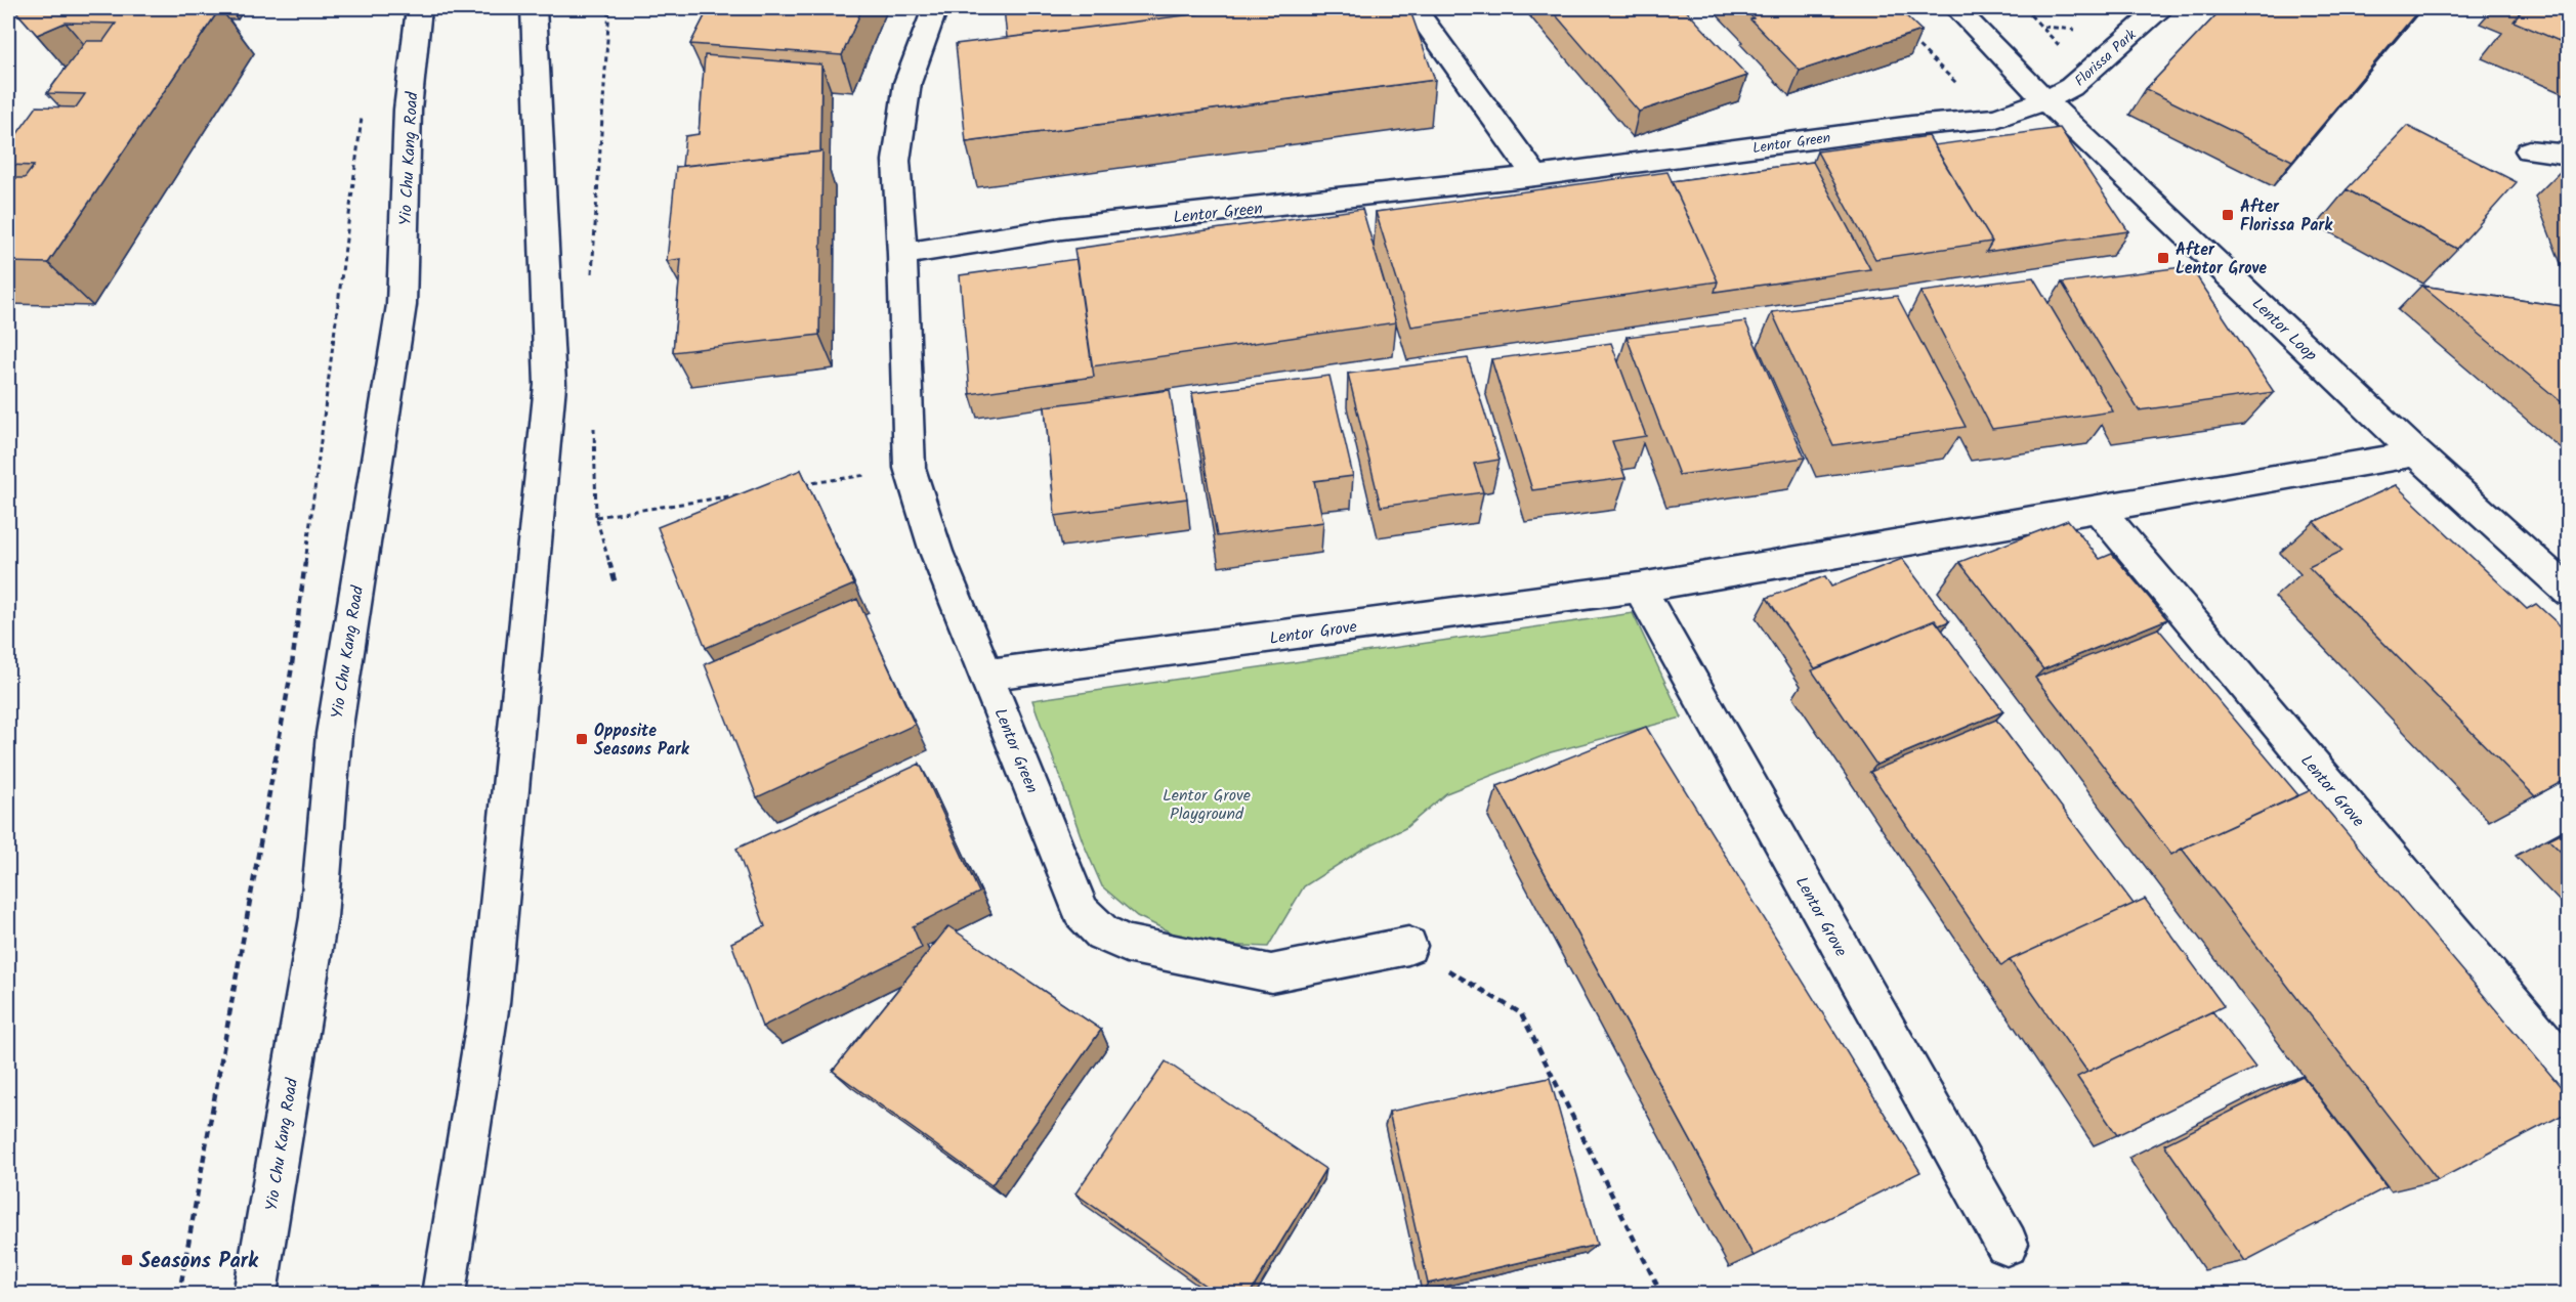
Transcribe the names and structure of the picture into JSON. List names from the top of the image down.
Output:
{
  "streets": {
    "street": [
      "Florissa Park",
      "Lentor Green",
      "Yio Chu Kang Road",
      "Lentor Loop",
      "Lentor Grove"
    ]
  },
  "crossings": [
    ["Florissa Park", "Lentor Green"],
    ["Florissa Park", "Lentor Loop"],
    ["Lentor Green", "Lentor Loop"],
    ["Lentor Green", "Lentor Grove"],
    ["Lentor Loop", "Lentor Grove"]
  ],
  "parks": ["Lentor Grove Playground"],
  "places": {
    "transit": [
      "After Florissa Park",
      "After Lentor Grove",
      "Opposite Seasons Park",
      "Seasons Park"
    ]
  }
}
